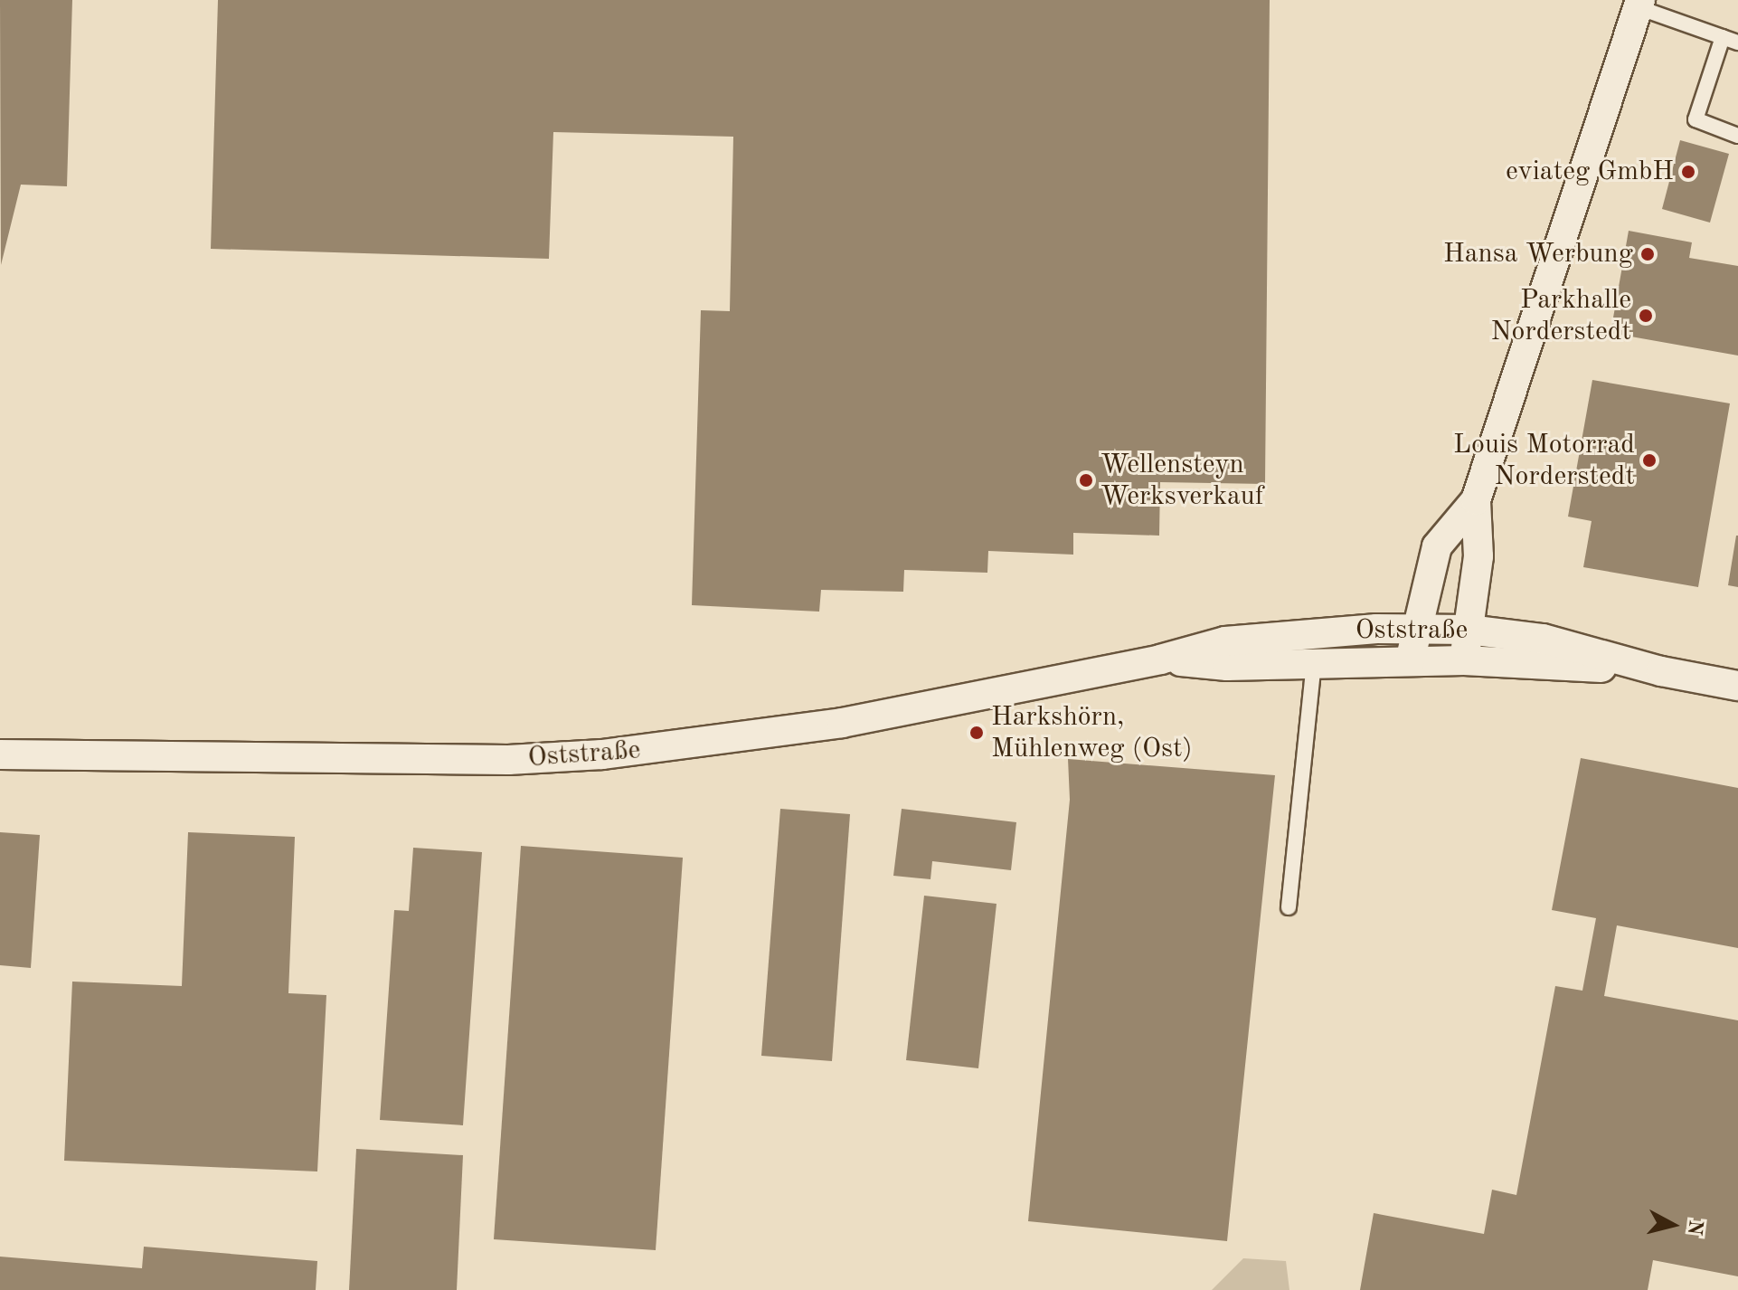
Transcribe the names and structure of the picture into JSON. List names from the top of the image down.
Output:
{
  "streets": {
    "street": ["Oststraße"]
  },
  "places": [
    "eviateg GmbH",
    "Hansa Werbung",
    "Parkhalle Norderstedt",
    "Louis Motorrad Norderstedt",
    "Wellensteyn Werksverkauf",
    "Harkshörn, Mühlenweg (Ost)"
  ],
  "north": "right"
}
